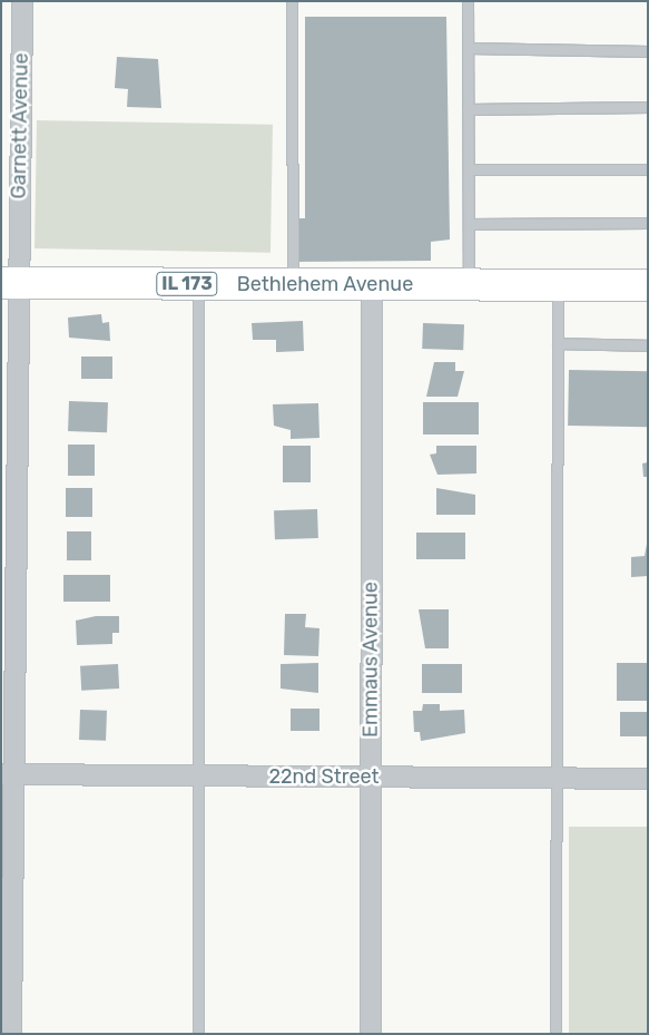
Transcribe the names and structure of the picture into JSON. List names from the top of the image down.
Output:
{
  "streets": {
    "main road": ["IL 173", "Bethlehem Avenue"],
    "street": ["Garnett Avenue", "Emmaus Avenue", "22nd Street"]
  },
  "crossings": [
    ["Garnett Avenue", "Bethlehem Avenue"],
    ["Garnett Avenue", "22nd Street"],
    ["Bethlehem Avenue", "Emmaus Avenue"],
    ["Emmaus Avenue", "22nd Street"]
  ]
}
